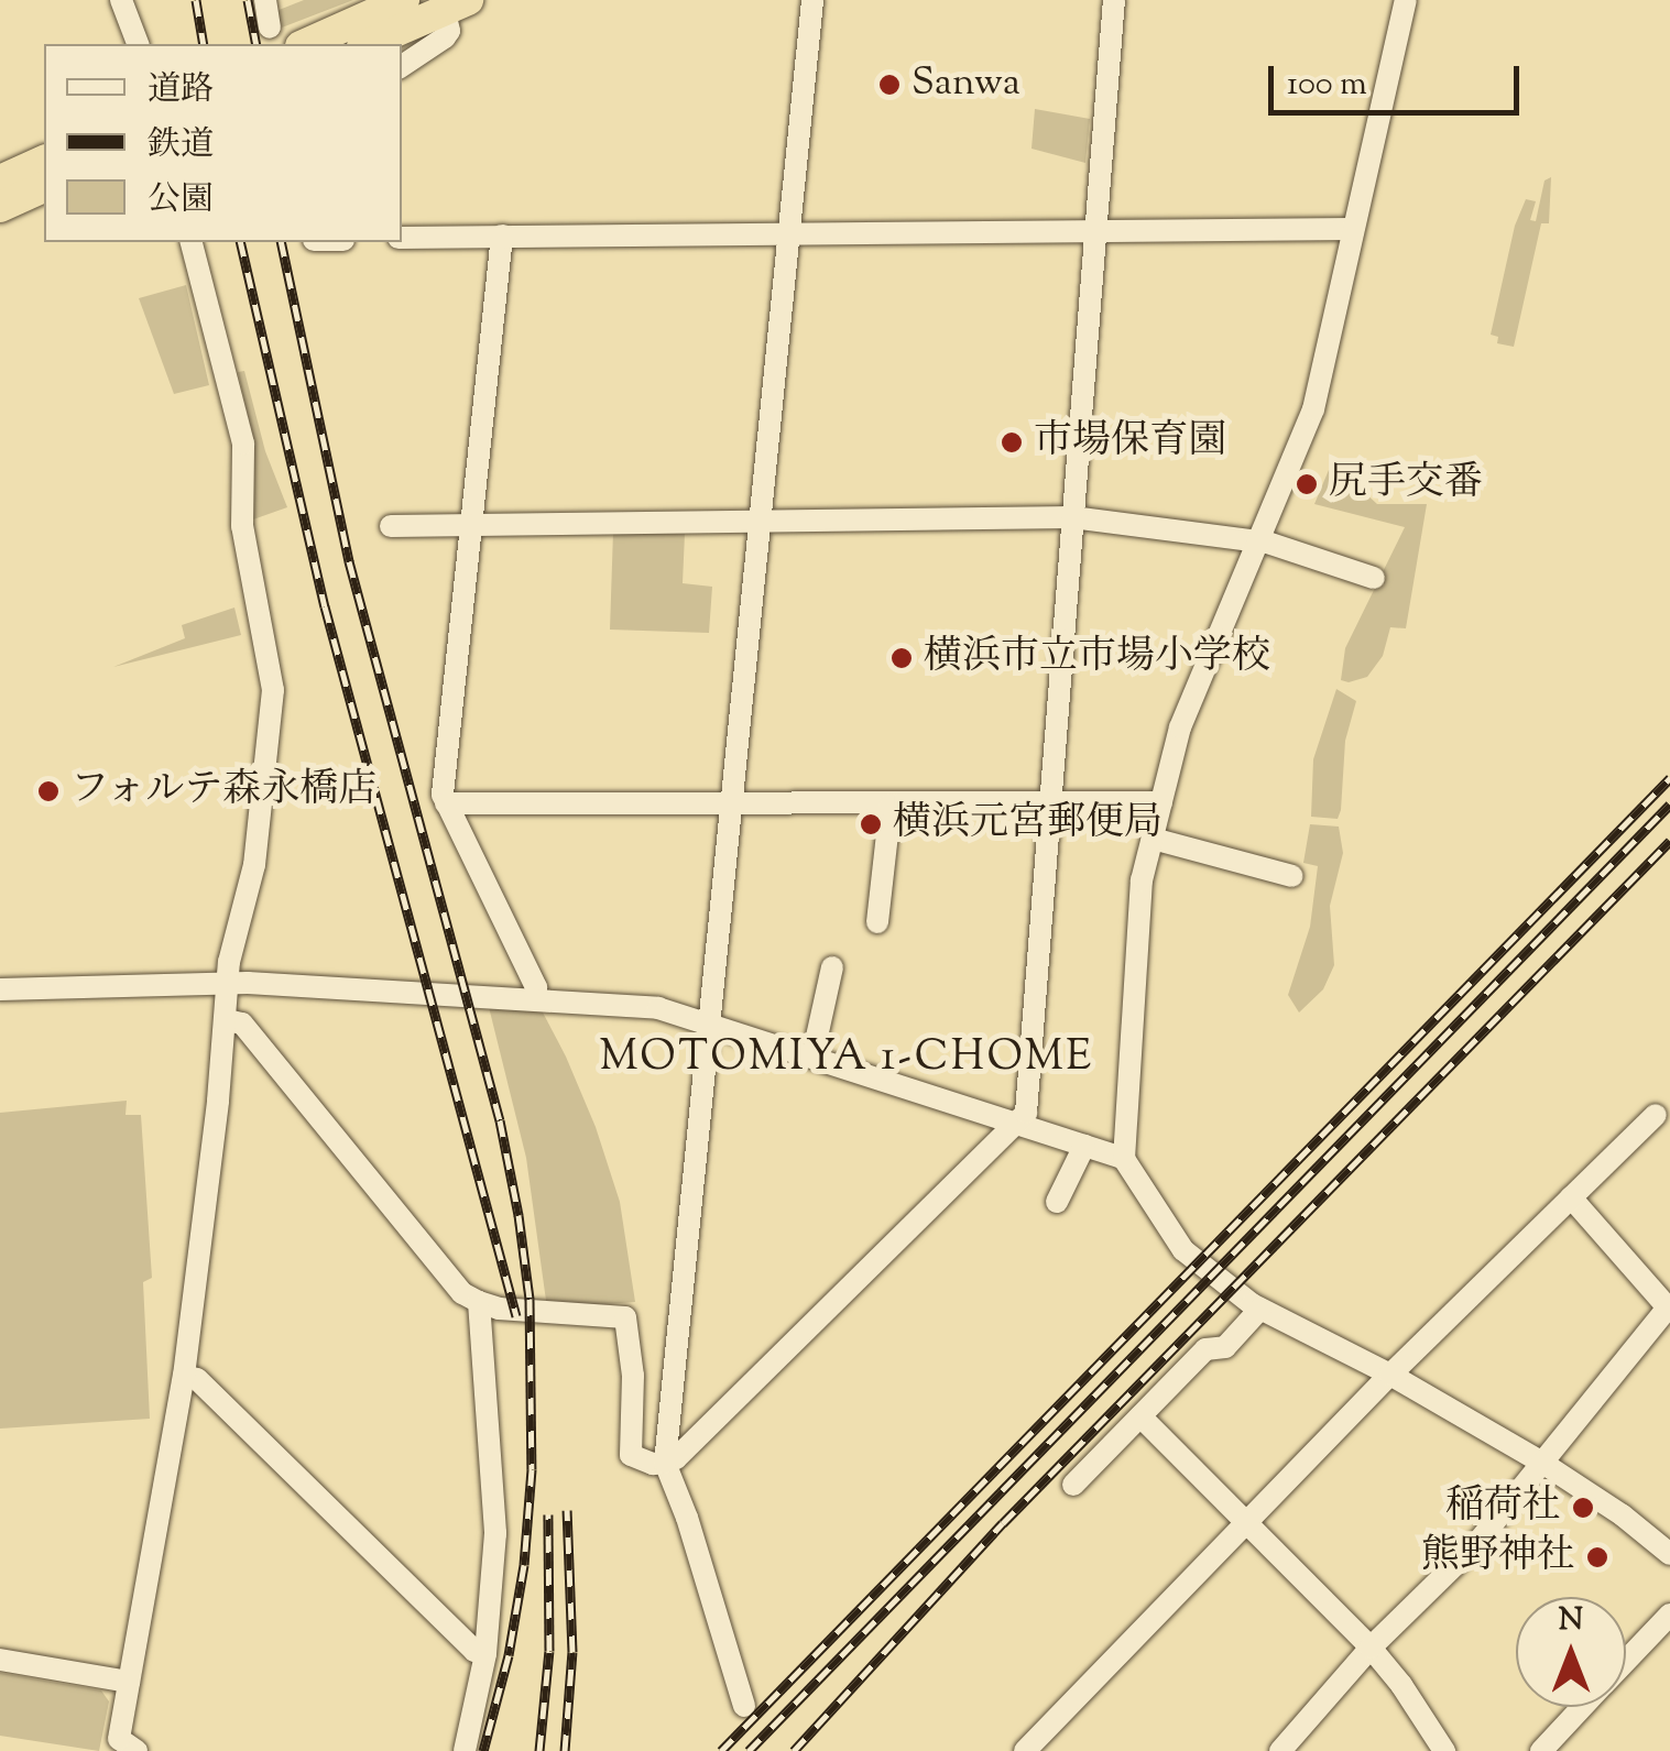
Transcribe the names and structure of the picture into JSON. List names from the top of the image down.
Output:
{
  "districts": ["MOTOMIYA 1-CHOME"],
  "places": [
    "Sanwa",
    "市場保育園",
    "尻手交番",
    "横浜市立市場小学校",
    "フォルテ森永橋店",
    "横浜元宮郵便局",
    "稲荷社",
    "熊野神社"
  ],
  "legend": ["道路", "鉄道", "公園"],
  "scale_bar": "100 m",
  "north": "top"
}
